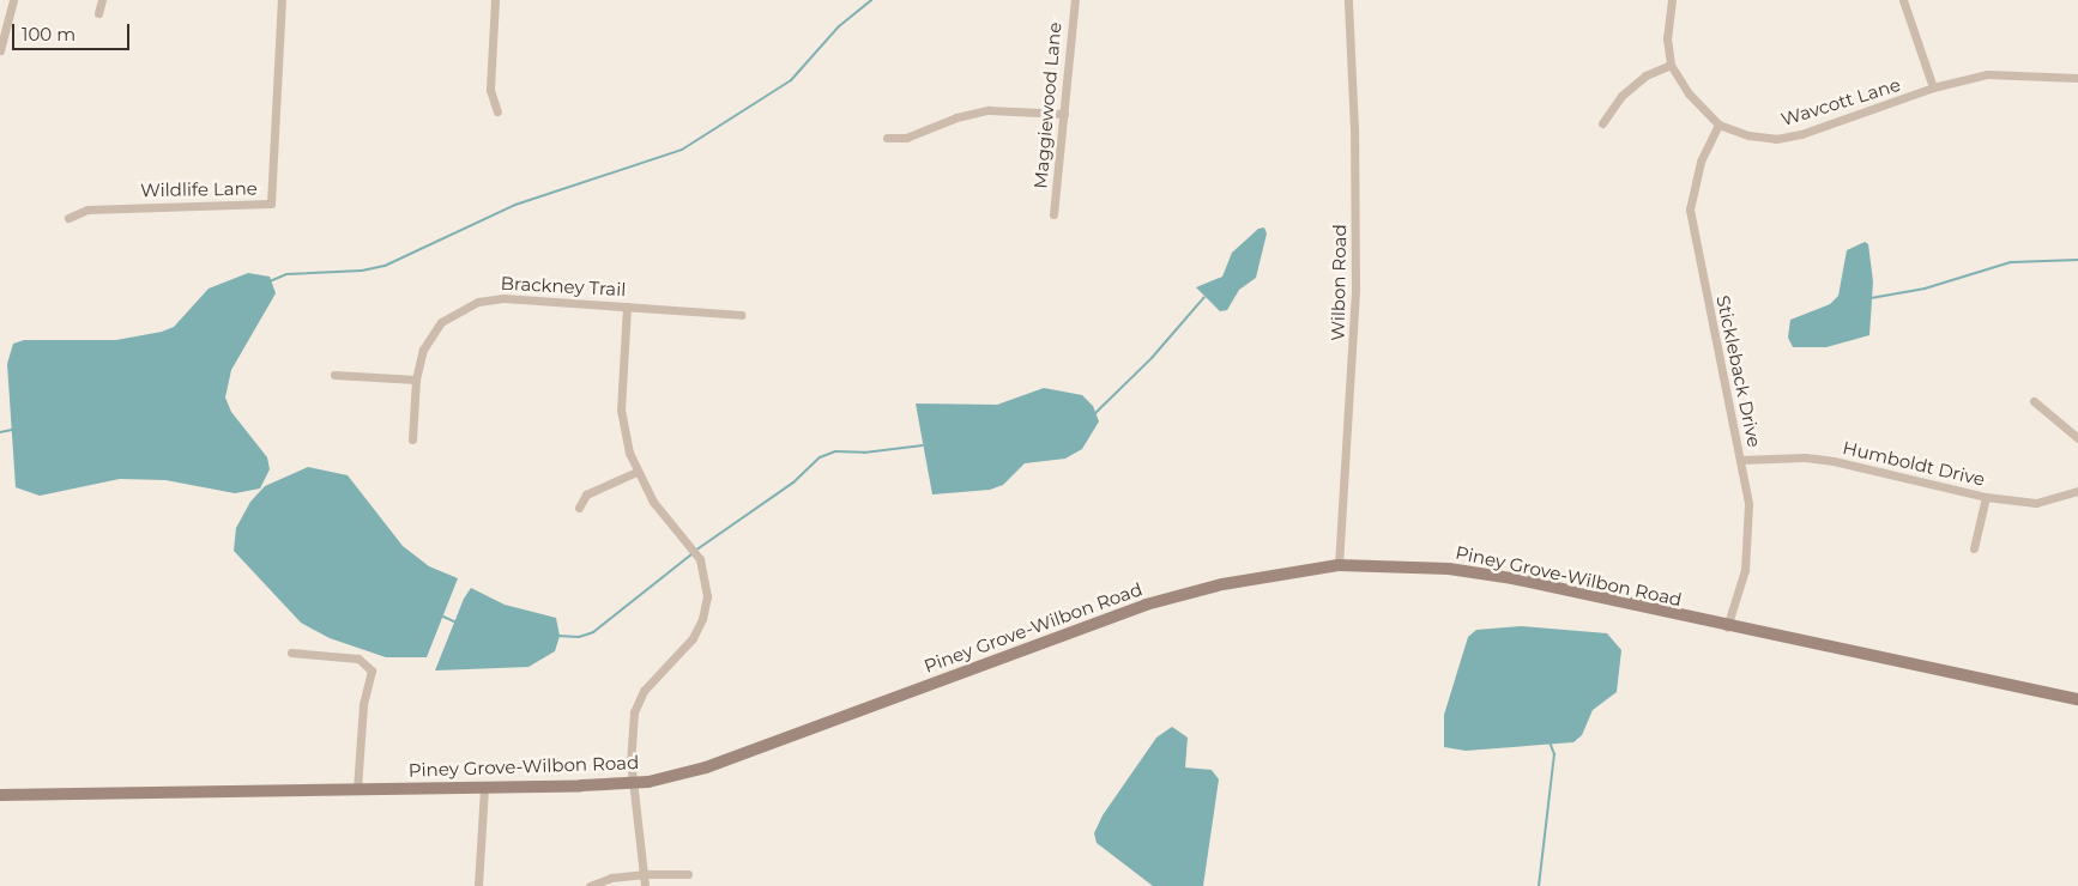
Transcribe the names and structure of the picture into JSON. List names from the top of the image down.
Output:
{
  "streets": {
    "street": [
      "Wavcott Lane",
      "Maggiewood Lane",
      "Wildlife Lane",
      "Wilbon Road",
      "Brackney Trail",
      "Stickleback Drive",
      "Humboldt Drive",
      "Piney Grove-Wilbon Road"
    ]
  },
  "crossings": [
    ["Wavcott Lane", "Stickleback Drive"],
    ["Wilbon Road", "Piney Grove-Wilbon Road"],
    ["Stickleback Drive", "Humboldt Drive"],
    ["Stickleback Drive", "Piney Grove-Wilbon Road"]
  ],
  "scale_bar": "100 m"
}
